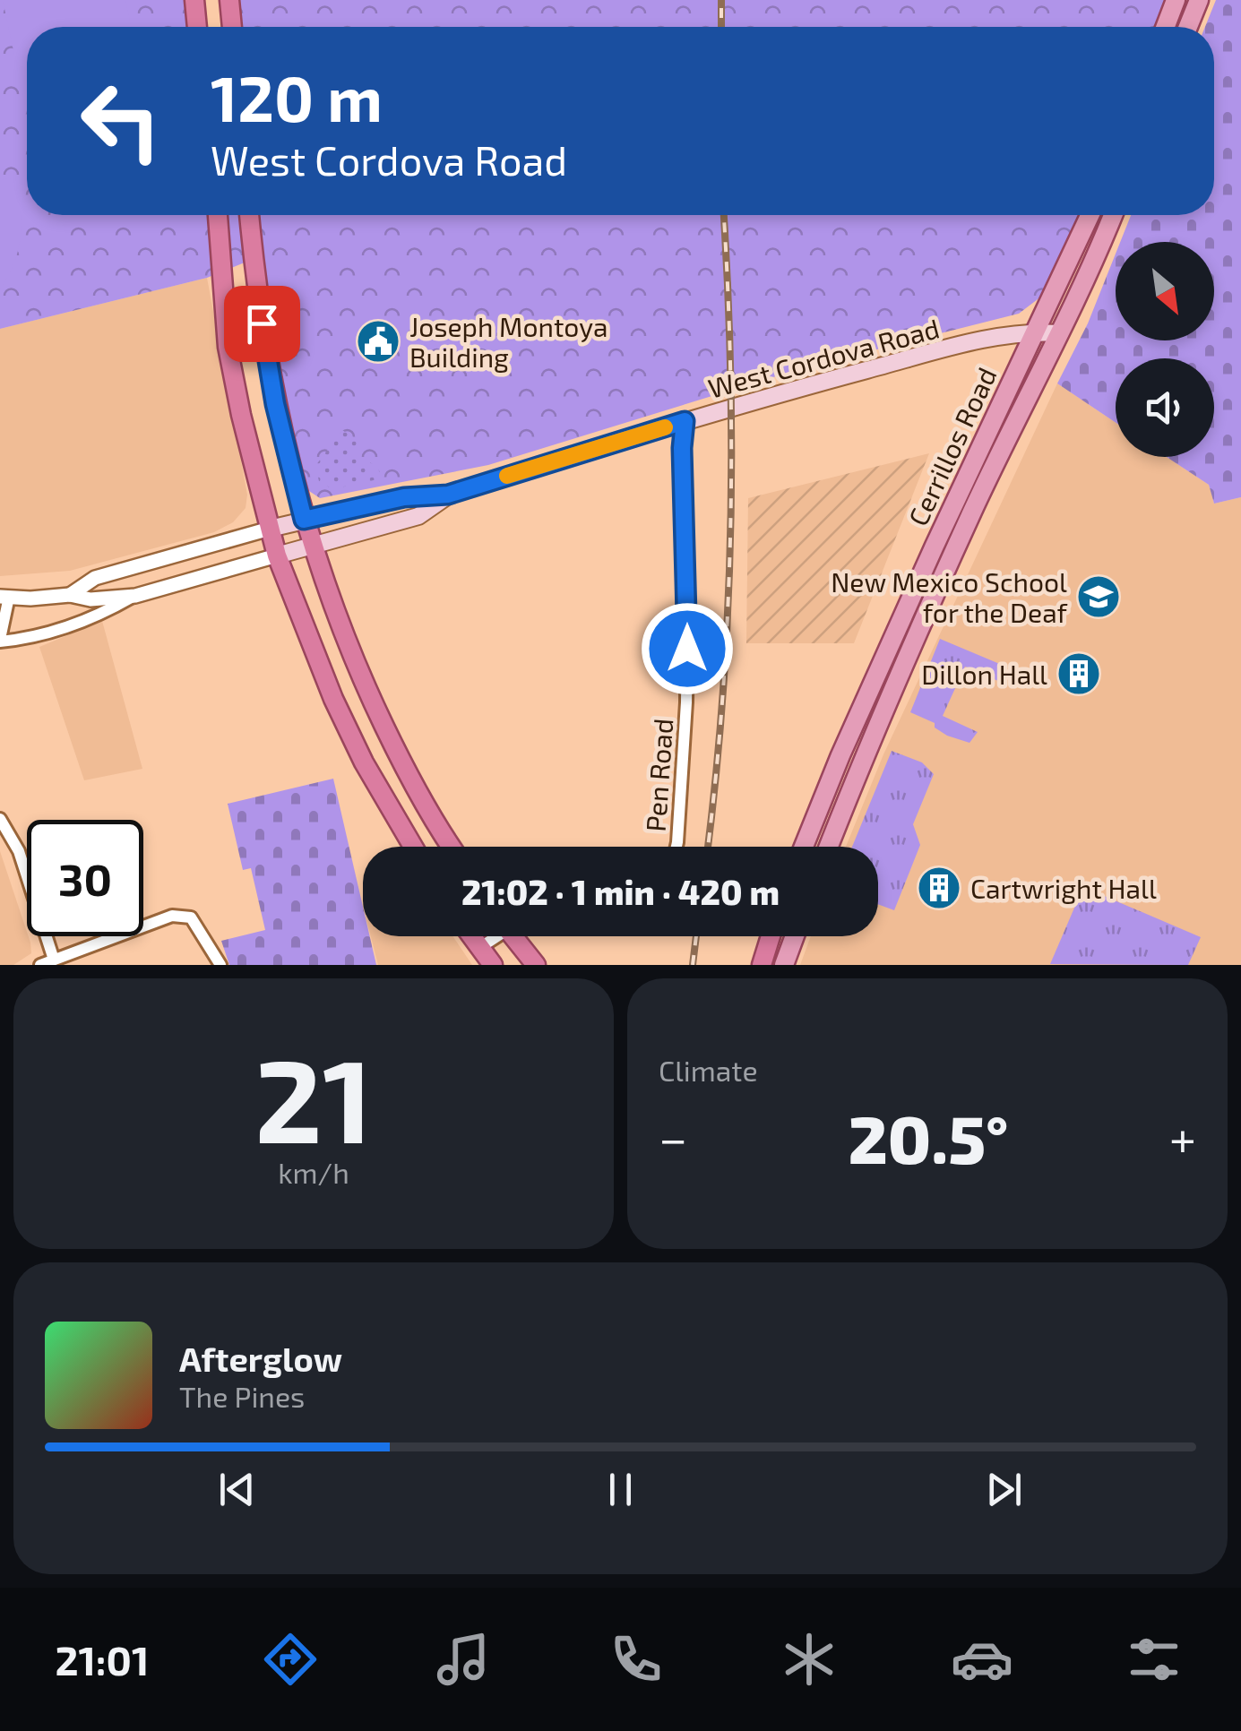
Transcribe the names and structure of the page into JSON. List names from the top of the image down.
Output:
{
  "streets": {
    "main road": ["West Cordova Road", "Cerrillos Road"],
    "street": ["Pen Road"]
  },
  "crossings": [
    ["West Cordova Road", "Cerrillos Road"],
    ["West Cordova Road", "Pen Road"]
  ],
  "places": {
    "public building": ["Joseph Montoya Building"],
    "school or university": ["New Mexico School for the Deaf"],
    "building": ["Dillon Hall", "Cartwright Hall"]
  },
  "north": "bottom right",
  "page": {
    "turn": ["120 m", "West Cordova Road"],
    "limit": "30",
    "trip": "21:02 · 1 min · 420 m",
    "tile": [
      ["21", "km/h"],
      "Climate"
    ],
    "heat": ["−", "20.5°", "+"],
    "song": ["Afterglow", "The Pines"],
    "tabs": "21:01"
  }
}
